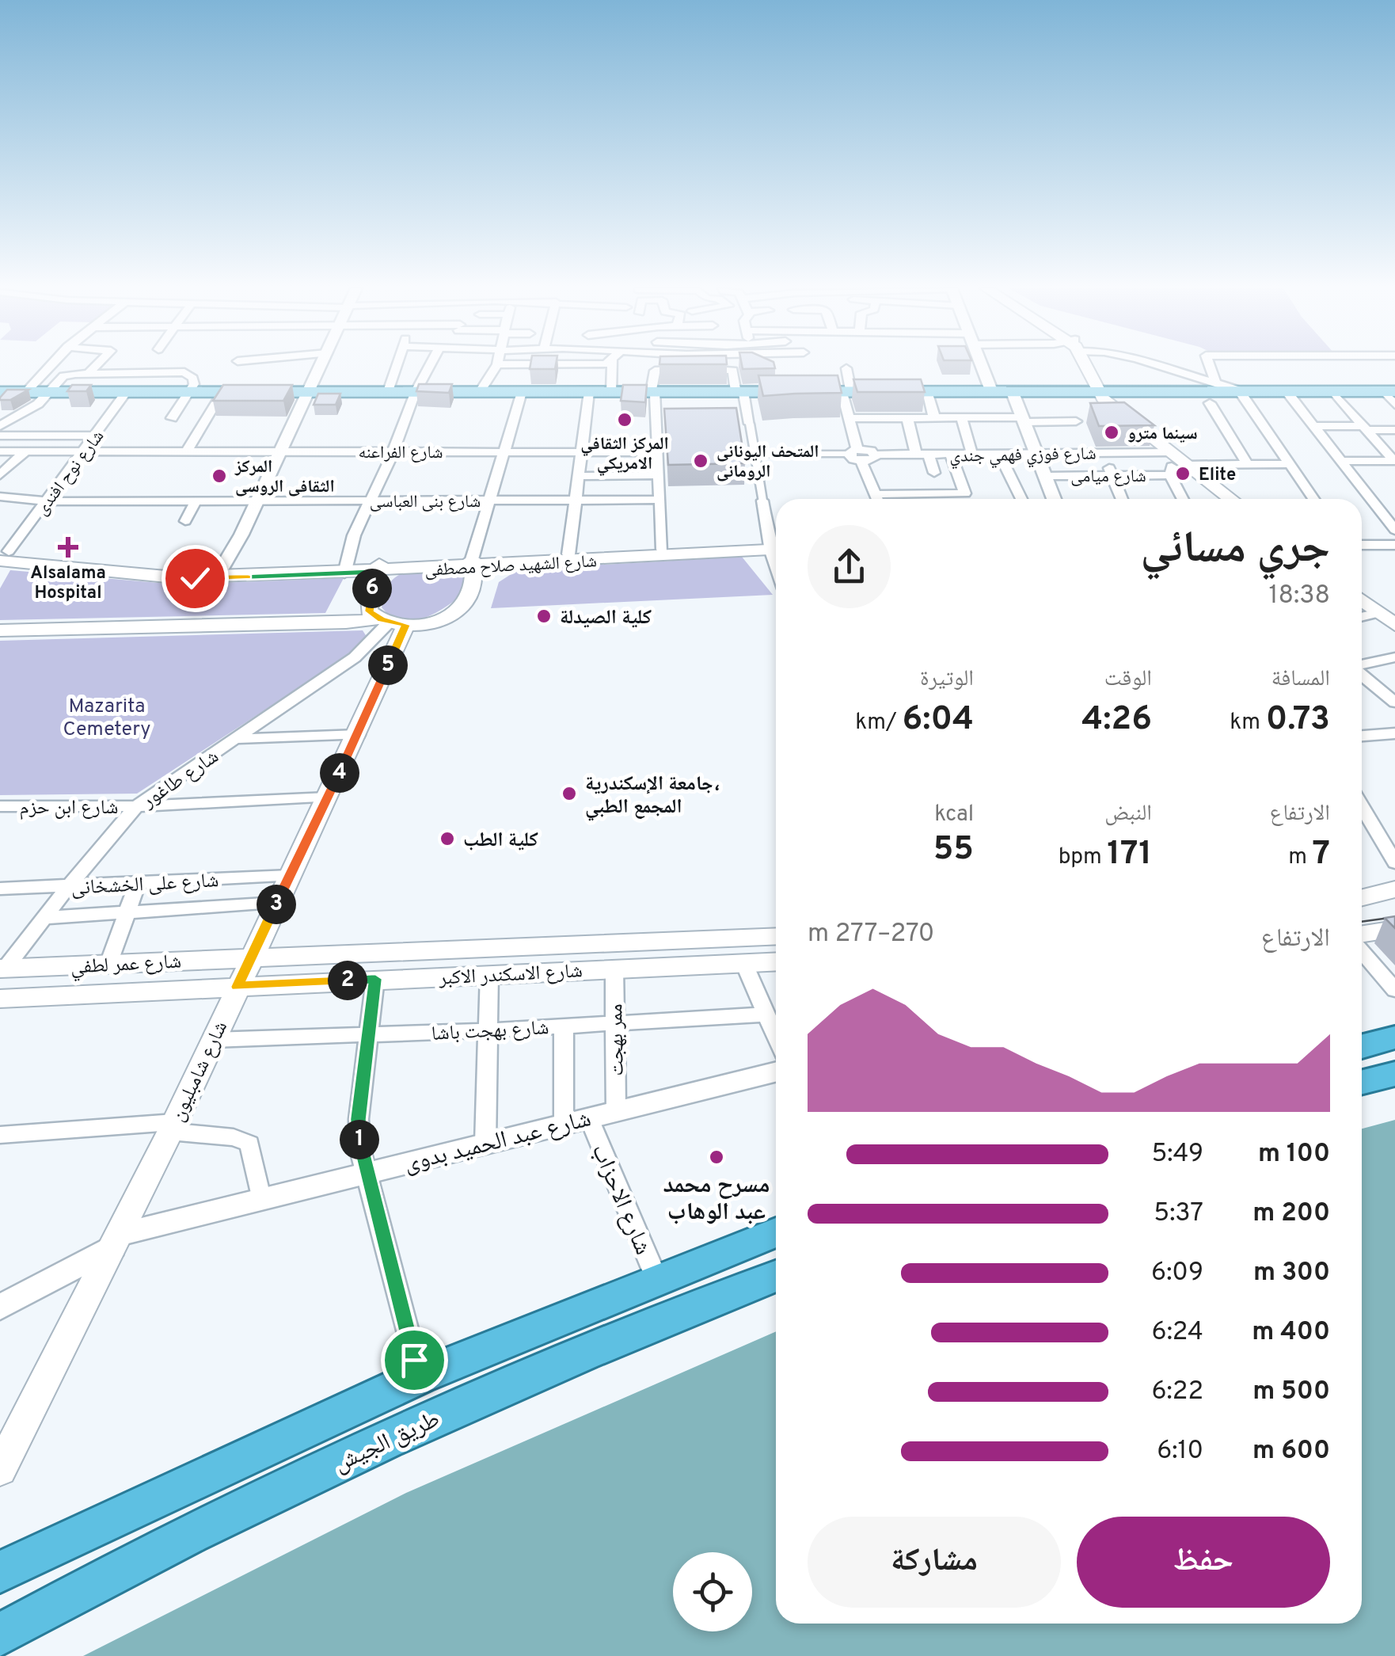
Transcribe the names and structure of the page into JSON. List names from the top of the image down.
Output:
{
  "streets": {
    "highway": ["طريق الجيش"],
    "main road": [
      "شارع الشهيد صلاح مصطفى",
      "شارع عمر لطفي",
      "شارع الاسكندر الاكبر",
      "شارع شامبليون"
    ],
    "street": [
      "شارع الفراعنه",
      "شارع فوزي فهمي جندي",
      "شارع نوح افندى",
      "شارع ميامى",
      "شارع بنى العباسى",
      "شارع طاغور",
      "شارع ابن حزم",
      "شارع على الخشخانى",
      "شارع بهجت باشا",
      "ممر بهجت",
      "شارع عبد الحميد بدوى",
      "شارع الاحزاب"
    ]
  },
  "crossings": [
    ["شارع الفراعنه", "شارع نوح افندى"],
    ["شارع نوح افندى", "شارع بنى العباسى"],
    ["شارع نوح افندى", "شارع الشهيد صلاح مصطفى"],
    ["شارع طاغور", "شارع ابن حزم"],
    ["شارع طاغور", "شارع على الخشخانى"],
    ["شارع طاغور", "شارع عمر لطفي"],
    ["شارع طاغور", "شارع شامبليون"],
    ["شارع ابن حزم", "شارع شامبليون"],
    ["شارع على الخشخانى", "شارع شامبليون"],
    ["شارع عمر لطفي", "شارع الاسكندر الاكبر"],
    ["شارع عمر لطفي", "شارع شامبليون"],
    ["شارع الاسكندر الاكبر", "ممر بهجت"],
    ["شارع الاسكندر الاكبر", "شارع شامبليون"],
    ["شارع بهجت باشا", "ممر بهجت"],
    ["شارع بهجت باشا", "شارع شامبليون"],
    ["ممر بهجت", "شارع عبد الحميد بدوى"],
    ["شارع شامبليون", "شارع عبد الحميد بدوى"],
    ["شارع عبد الحميد بدوى", "شارع الاحزاب"]
  ],
  "parks": ["Mazarita Cemetery"],
  "places": {
    "other": [
      "المركز الثقافي الامريكي",
      "سينما مترو",
      "المتحف اليونانى الرومانى",
      "Elite",
      "المركز الثقافى الروسى",
      "كلية الصيدلة",
      "جامعة الإسكندرية، المجمع الطبي",
      "كلية الطب",
      "مسرح محمد عبد الوهاب"
    ],
    "health": ["Alsalama Hospital"]
  },
  "page": {
    "heading": ["جري مسائي", "18:38"],
    "pins": [
      "6",
      "5",
      "4",
      "3",
      "2",
      "1"
    ],
    "stats": [
      ["المسافة", "0.73 km"],
      ["الوقت", "4:26"],
      ["الوتيرة", "6:04 /km"],
      ["الارتفاع", "7 m"],
      ["النبض", "171 bpm"],
      ["kcal", "55"]
    ],
    "chart": ["الارتفاع", "270–277 m"],
    "list": [
      {
        "name": "100 m",
        "note": "5:49"
      },
      {
        "name": "200 m",
        "note": "5:37"
      },
      {
        "name": "300 m",
        "note": "6:09"
      },
      {
        "name": "400 m",
        "note": "6:24"
      },
      {
        "name": "500 m",
        "note": "6:22"
      },
      {
        "name": "600 m",
        "note": "6:10"
      }
    ],
    "buttons": ["حفظ", "مشاركة"]
  }
}
